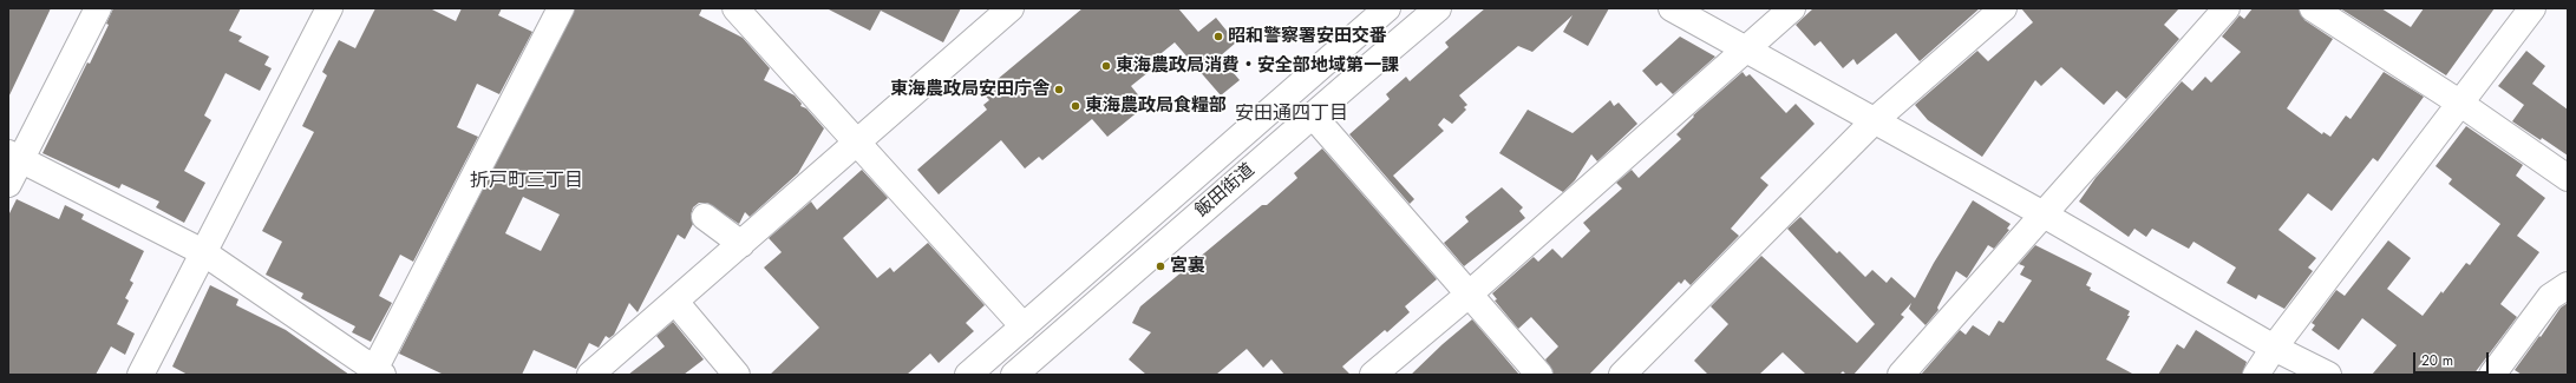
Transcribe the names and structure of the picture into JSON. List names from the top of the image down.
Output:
{
  "streets": {
    "main road": ["飯田街道"]
  },
  "districts": ["安田通四丁目", "折戸町三丁目"],
  "places": [
    "昭和警察署安田交番",
    "東海農政局消費・安全部地域第一課",
    "東海農政局安田庁舎",
    "東海農政局食糧部",
    "宮裏"
  ],
  "scale_bar": "20 m"
}
